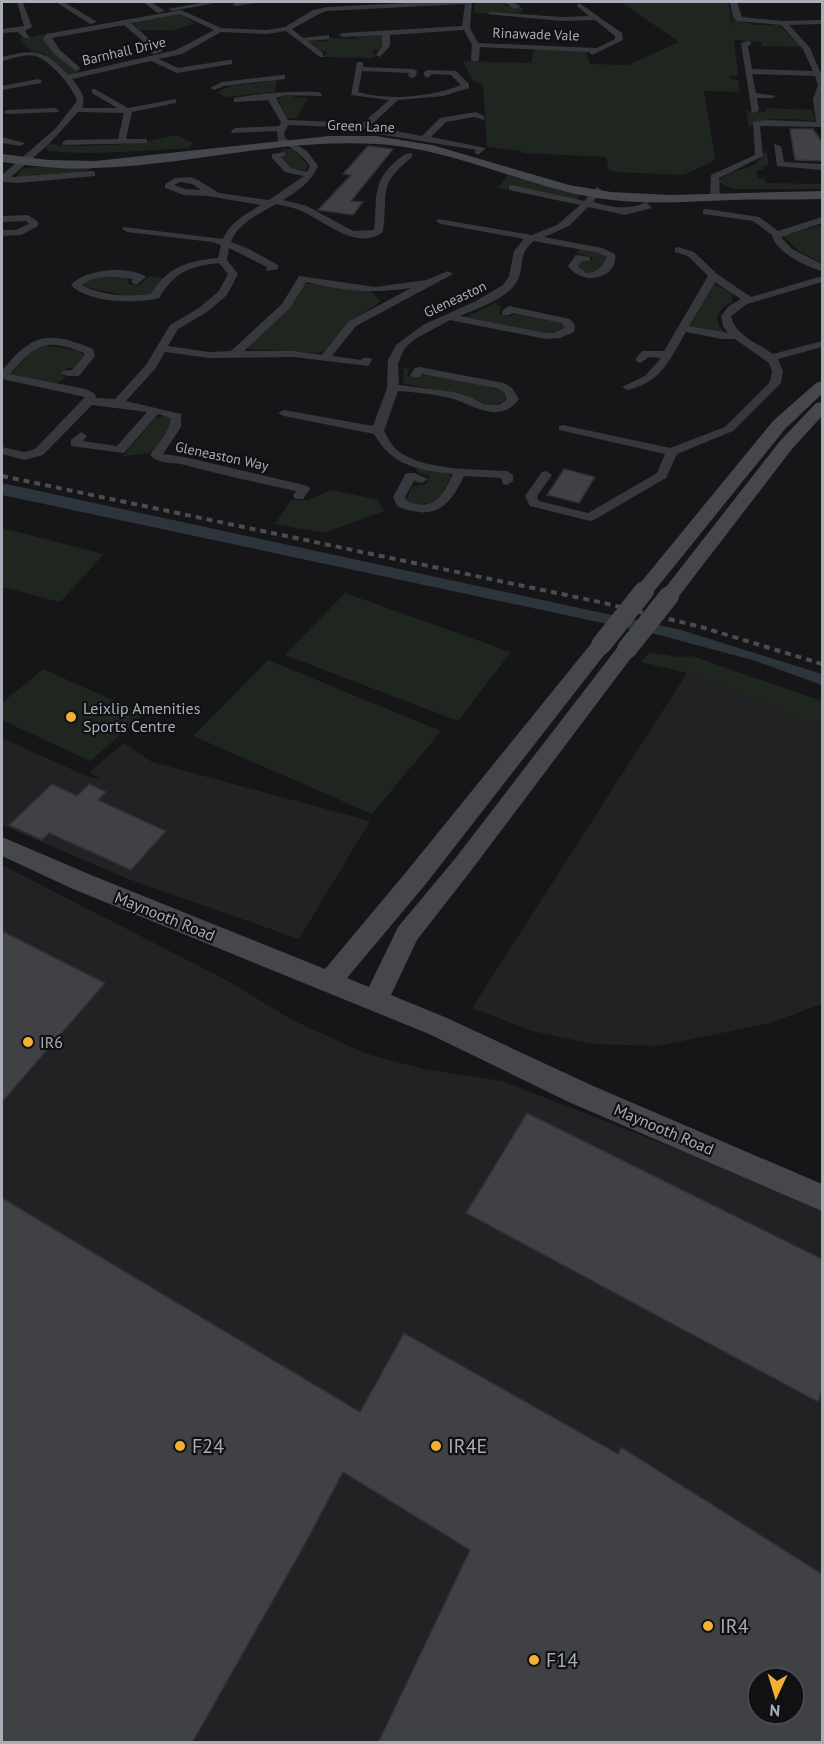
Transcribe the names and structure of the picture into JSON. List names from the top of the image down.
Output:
{
  "streets": {
    "main road": ["Green Lane", "Maynooth Road"],
    "street": [
      "Rinawade Vale",
      "Barnhall Drive",
      "Gleneaston",
      "Gleneaston Way"
    ]
  },
  "crossings": [
    ["Green Lane", "Gleneaston"]
  ],
  "places": [
    "Leixlip Amenities Sports Centre",
    "IR6",
    "F24",
    "IR4E",
    "IR4",
    "F14"
  ],
  "north": "bottom"
}
